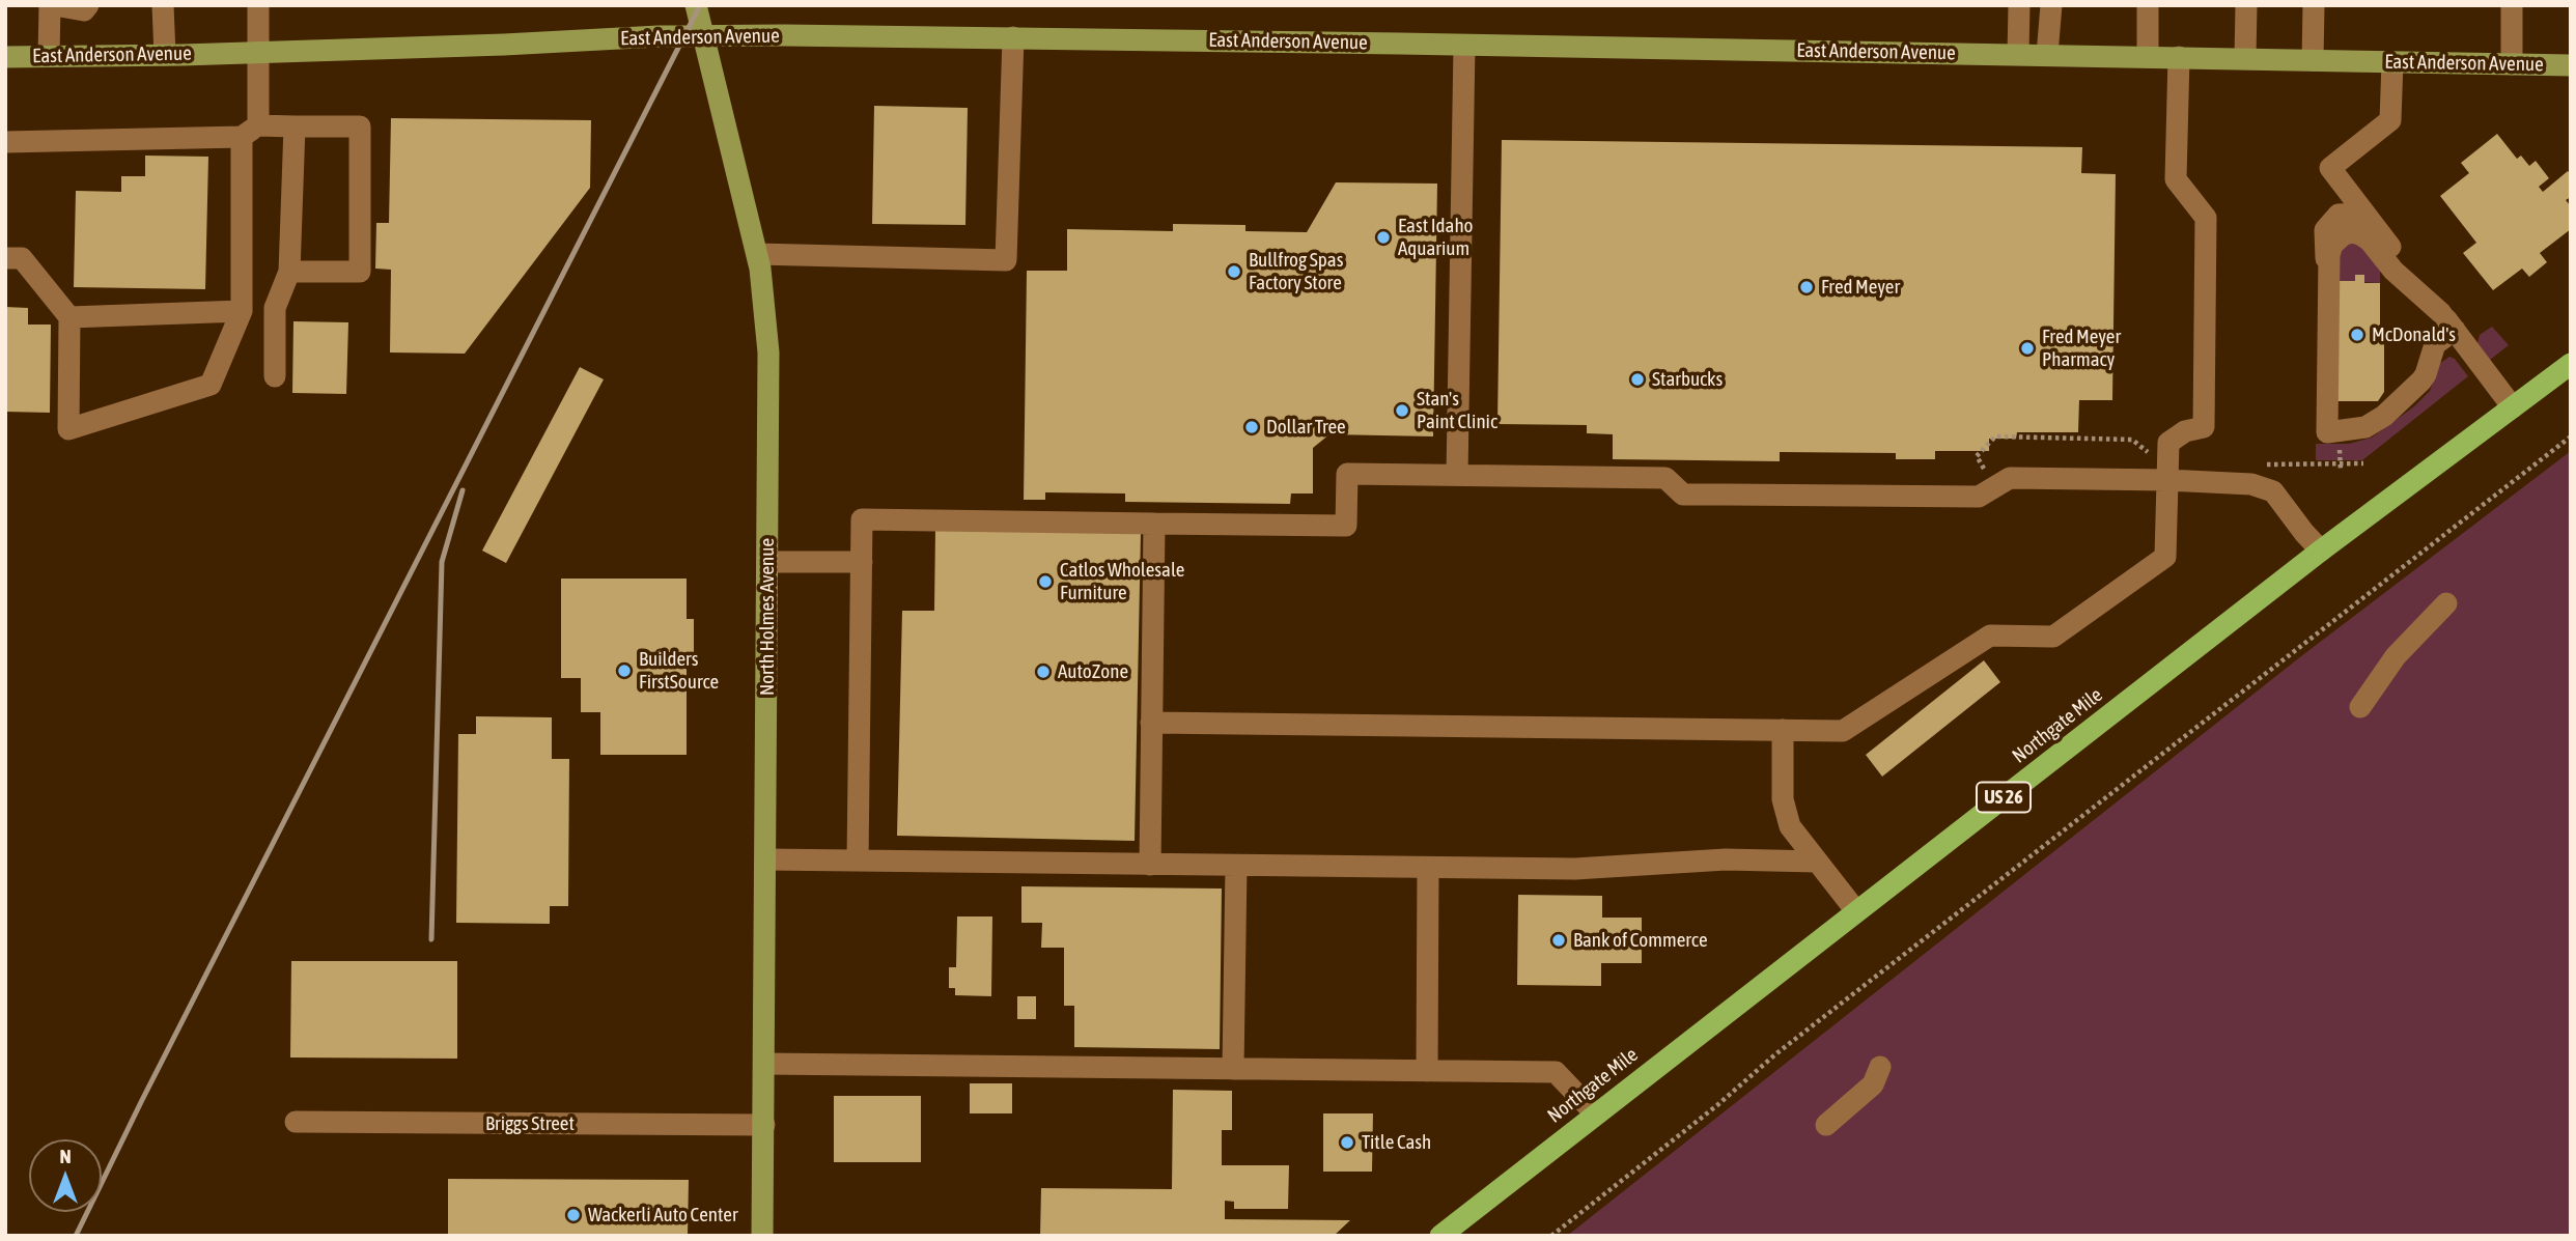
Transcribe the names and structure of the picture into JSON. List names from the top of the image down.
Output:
{
  "streets": {
    "highway": ["Northgate Mile", "US 26"],
    "main road": ["East Anderson Avenue", "North Holmes Avenue"],
    "street": ["Briggs Street"]
  },
  "crossings": [
    ["East Anderson Avenue", "North Holmes Avenue"],
    ["North Holmes Avenue", "Briggs Street"]
  ],
  "places": [
    "East Idaho Aquarium",
    "Bullfrog Spas Factory Store",
    "Fred Meyer",
    "McDonald's",
    "Fred Meyer Pharmacy",
    "Starbucks",
    "Stan's Paint Clinic",
    "Dollar Tree",
    "Catlos Wholesale Furniture",
    "Builders FirstSource",
    "AutoZone",
    "Bank of Commerce",
    "Title Cash",
    "Wackerli Auto Center"
  ],
  "north": "top"
}
